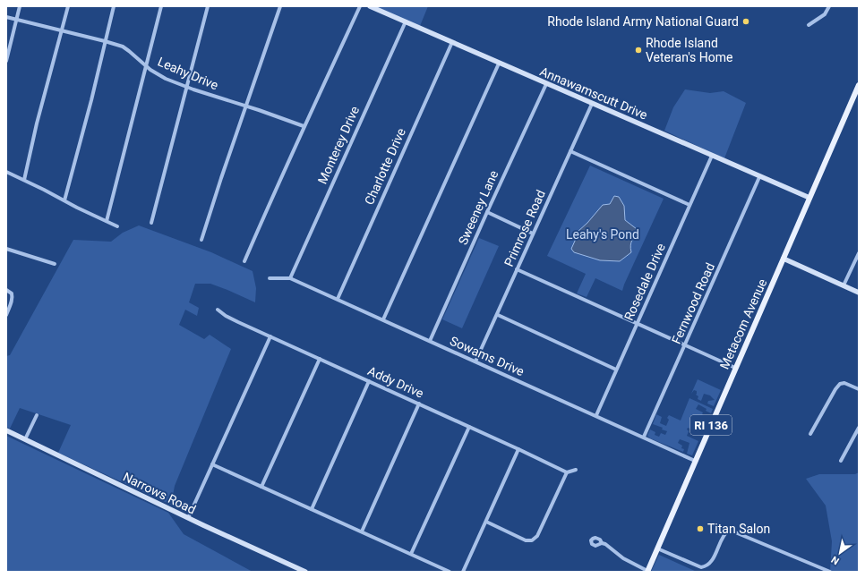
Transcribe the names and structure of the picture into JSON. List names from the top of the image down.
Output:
{
  "streets": {
    "main road": ["Metacom Avenue", "RI 136"],
    "street": [
      "Leahy Drive",
      "Annawamscutt Drive",
      "Monterey Drive",
      "Charlotte Drive",
      "Sweeney Lane",
      "Primrose Road",
      "Rosedale Drive",
      "Fernwood Road",
      "Sowams Drive",
      "Addy Drive",
      "Narrows Road"
    ]
  },
  "crossings": [
    ["Annawamscutt Drive", "Monterey Drive"],
    ["Annawamscutt Drive", "Charlotte Drive"],
    ["Annawamscutt Drive", "Sweeney Lane"],
    ["Annawamscutt Drive", "Primrose Road"],
    ["Annawamscutt Drive", "Rosedale Drive"],
    ["Annawamscutt Drive", "Fernwood Road"],
    ["Annawamscutt Drive", "Metacom Avenue"],
    ["Monterey Drive", "Sowams Drive"],
    ["Charlotte Drive", "Sowams Drive"],
    ["Sweeney Lane", "Sowams Drive"],
    ["Primrose Road", "Sowams Drive"],
    ["Rosedale Drive", "Sowams Drive"],
    ["Fernwood Road", "Sowams Drive"],
    ["Metacom Avenue", "Sowams Drive"]
  ],
  "parks": ["Leahy's Pond"],
  "places": ["Rhode Island Army National Guard", "Rhode Island Veteran's Home", "Titan Salon"],
  "north": "bottom left"
}
